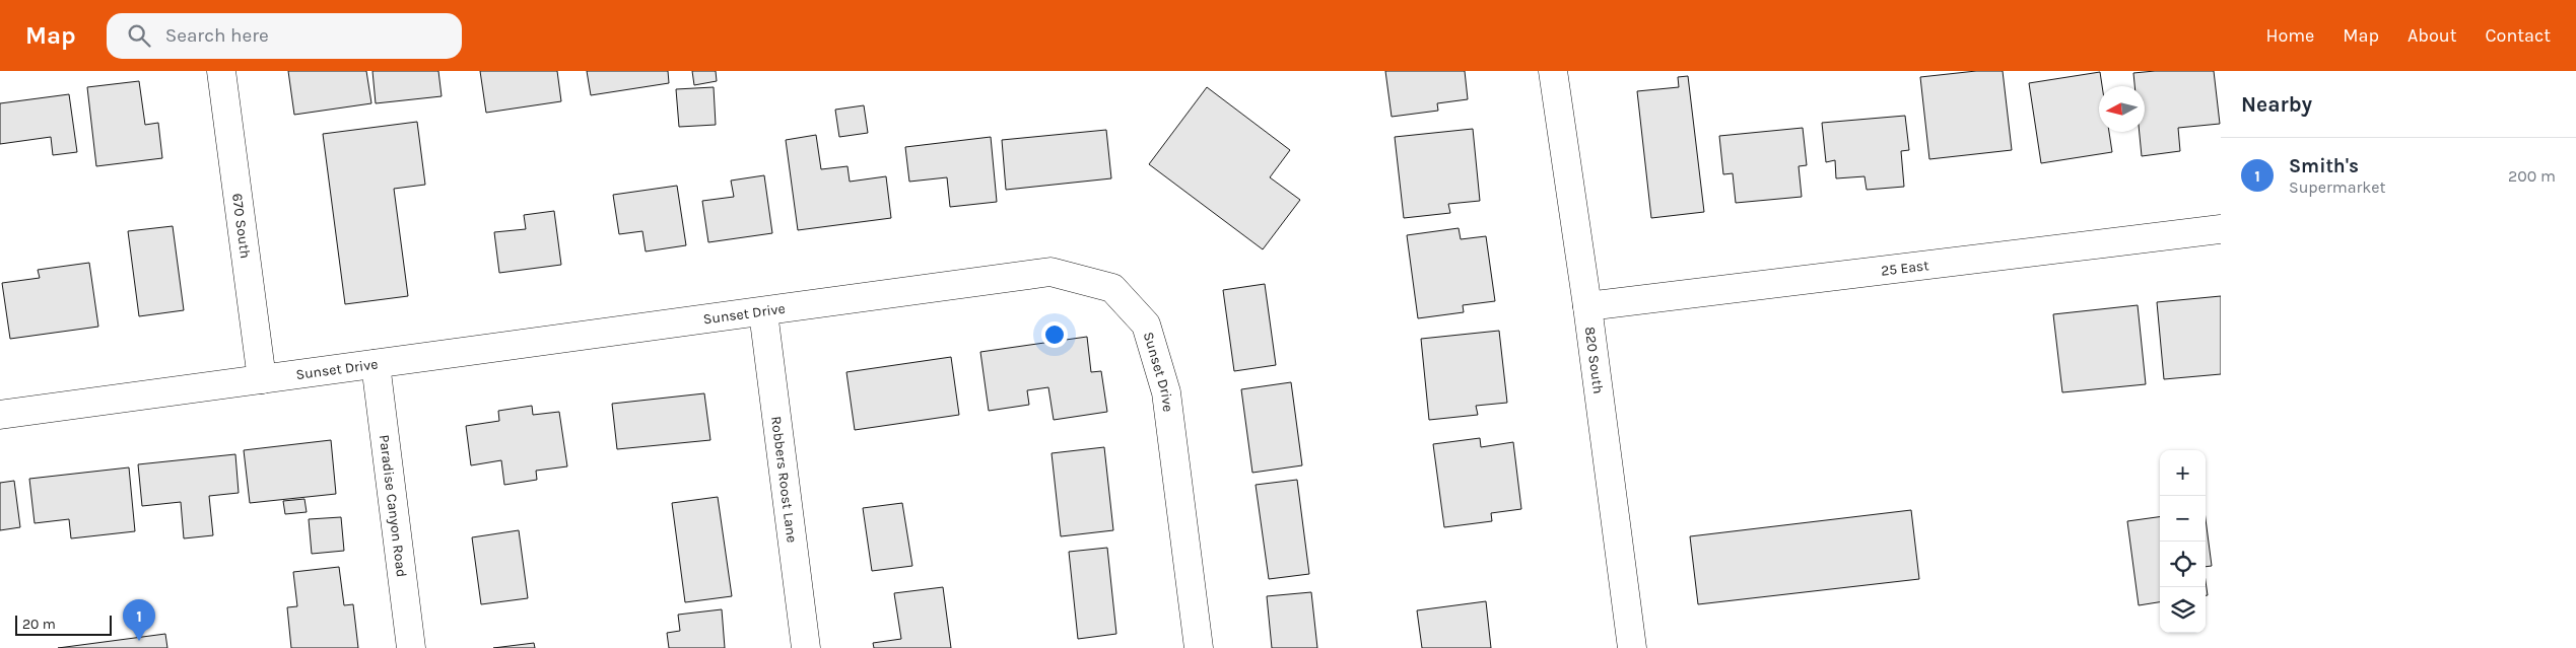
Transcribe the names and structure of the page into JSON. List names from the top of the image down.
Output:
{
  "streets": {
    "street": [
      "670 South",
      "25 East",
      "Sunset Drive",
      "820 South",
      "Robbers Roost Lane",
      "Paradise Canyon Road"
    ]
  },
  "crossings": [
    ["670 South", "Sunset Drive"],
    ["25 East", "820 South"],
    ["Sunset Drive", "Robbers Roost Lane"],
    ["Sunset Drive", "Paradise Canyon Road"]
  ],
  "scale_bar": "20 m",
  "north": "left",
  "page": {
    "header": "Map",
    "search": "Search here",
    "nav": [
      "Home",
      "Map",
      "About",
      "Contact"
    ],
    "heading": "Nearby",
    "list": [
      {
        "mark": "1",
        "name": "Smith's",
        "note": "Supermarket",
        "value": "200 m"
      }
    ],
    "map_buttons": ["+", "−"],
    "pins": "1",
    "scale": "20 m"
  }
}
